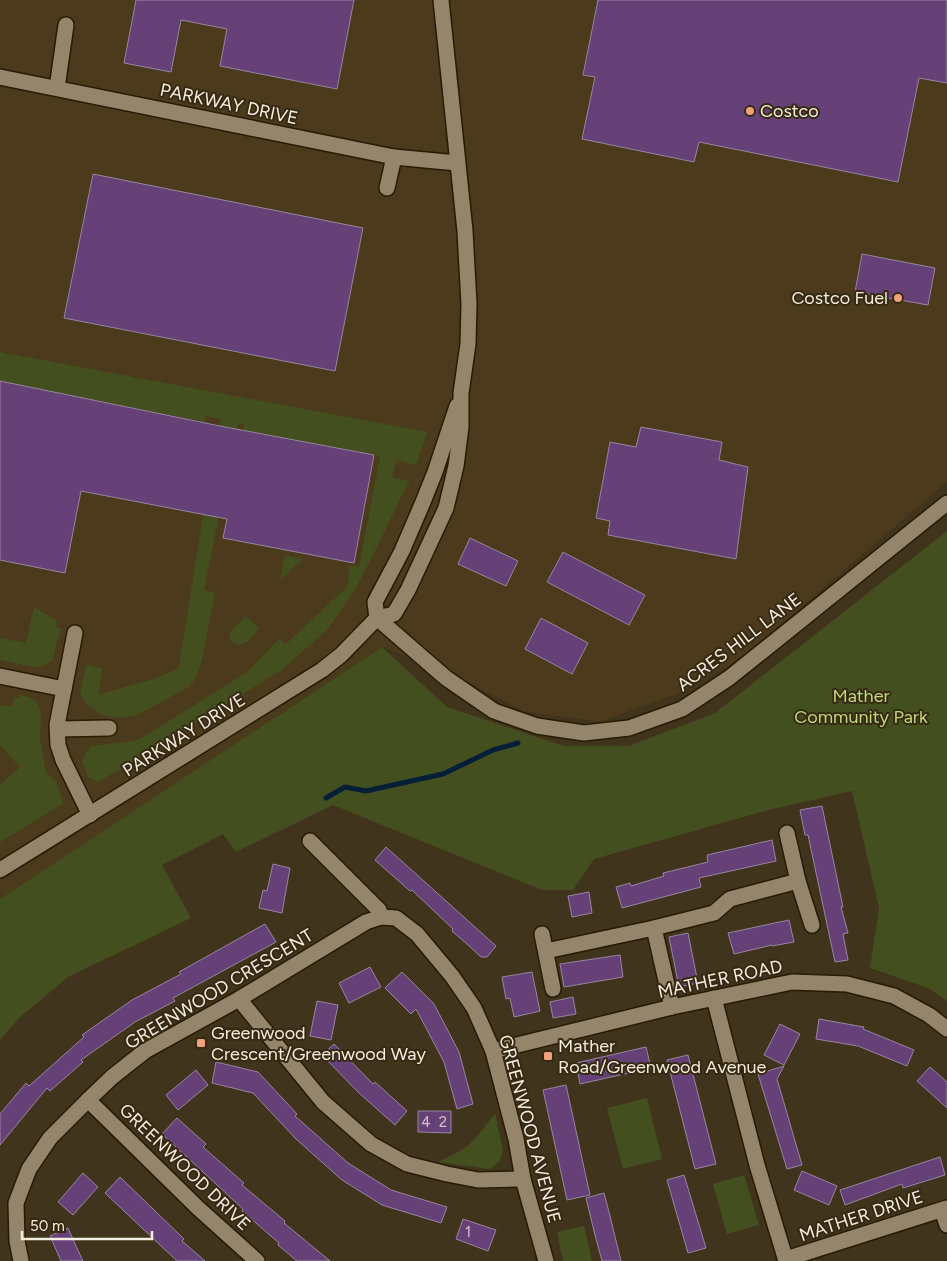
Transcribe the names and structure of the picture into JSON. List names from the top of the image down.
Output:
{
  "streets": {
    "street": [
      "PARKWAY DRIVE",
      "ACRES HILL LANE",
      "MATHER ROAD",
      "GREENWOOD CRESCENT",
      "GREENWOOD AVENUE",
      "GREENWOOD DRIVE",
      "MATHER DRIVE"
    ]
  },
  "crossings": [
    ["PARKWAY DRIVE", "ACRES HILL LANE"],
    ["MATHER ROAD", "GREENWOOD AVENUE"],
    ["GREENWOOD CRESCENT", "GREENWOOD AVENUE"],
    ["GREENWOOD CRESCENT", "GREENWOOD DRIVE"]
  ],
  "parks": ["Mather Community Park"],
  "places": {
    "other": ["Costco", "Costco Fuel"],
    "transit": ["Greenwood Crescent/Greenwood Way", "Mather Road/Greenwood Avenue"]
  },
  "house_numbers": ["4", "2", "1"],
  "scale_bar": "50 m"
}
